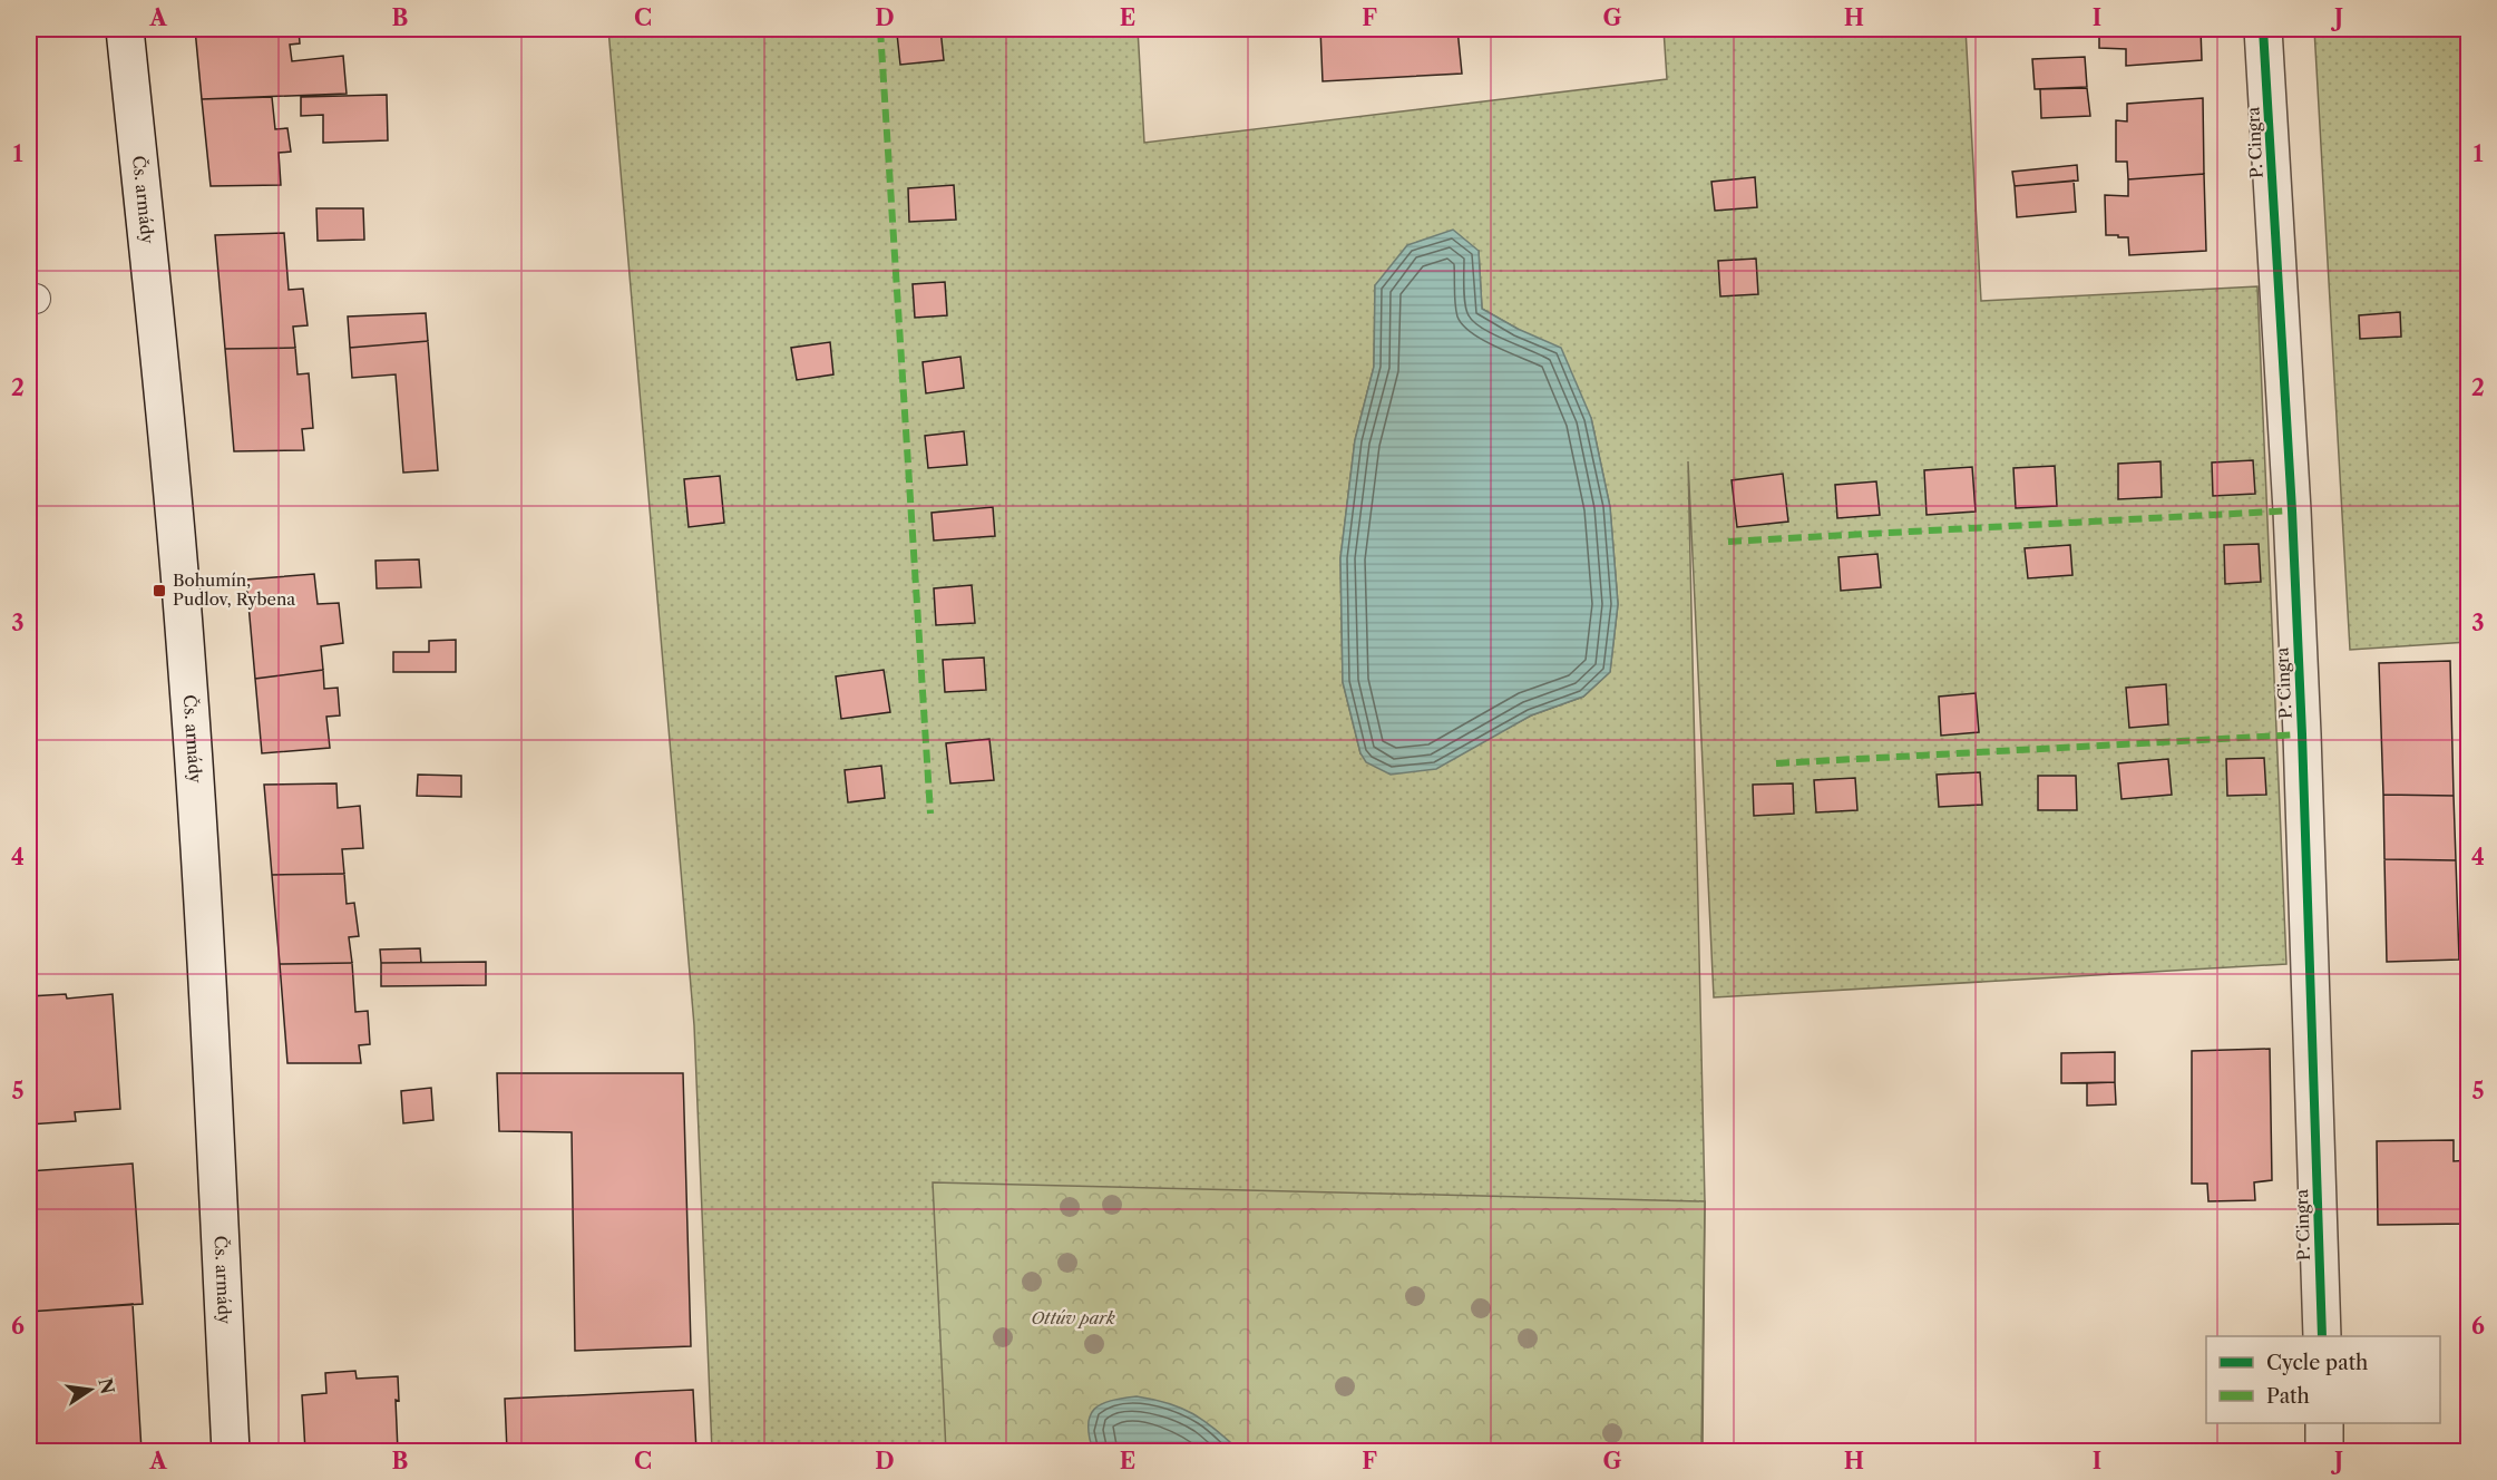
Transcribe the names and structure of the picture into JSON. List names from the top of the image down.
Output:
{
  "streets": {
    "main road": ["P. Cingra", "Čs. armády"]
  },
  "parks": ["Ottúv park"],
  "places": {
    "transit": ["Bohumín, Pudlov, Rybena"]
  },
  "legend": ["Cycle path", "Path"],
  "north": "right",
  "grid": {
    "columns": [
      "A",
      "B",
      "C",
      "D",
      "E",
      "F",
      "G",
      "H",
      "I",
      "J"
    ],
    "rows": [
      "1",
      "2",
      "3",
      "4",
      "5",
      "6"
    ]
  }
}
